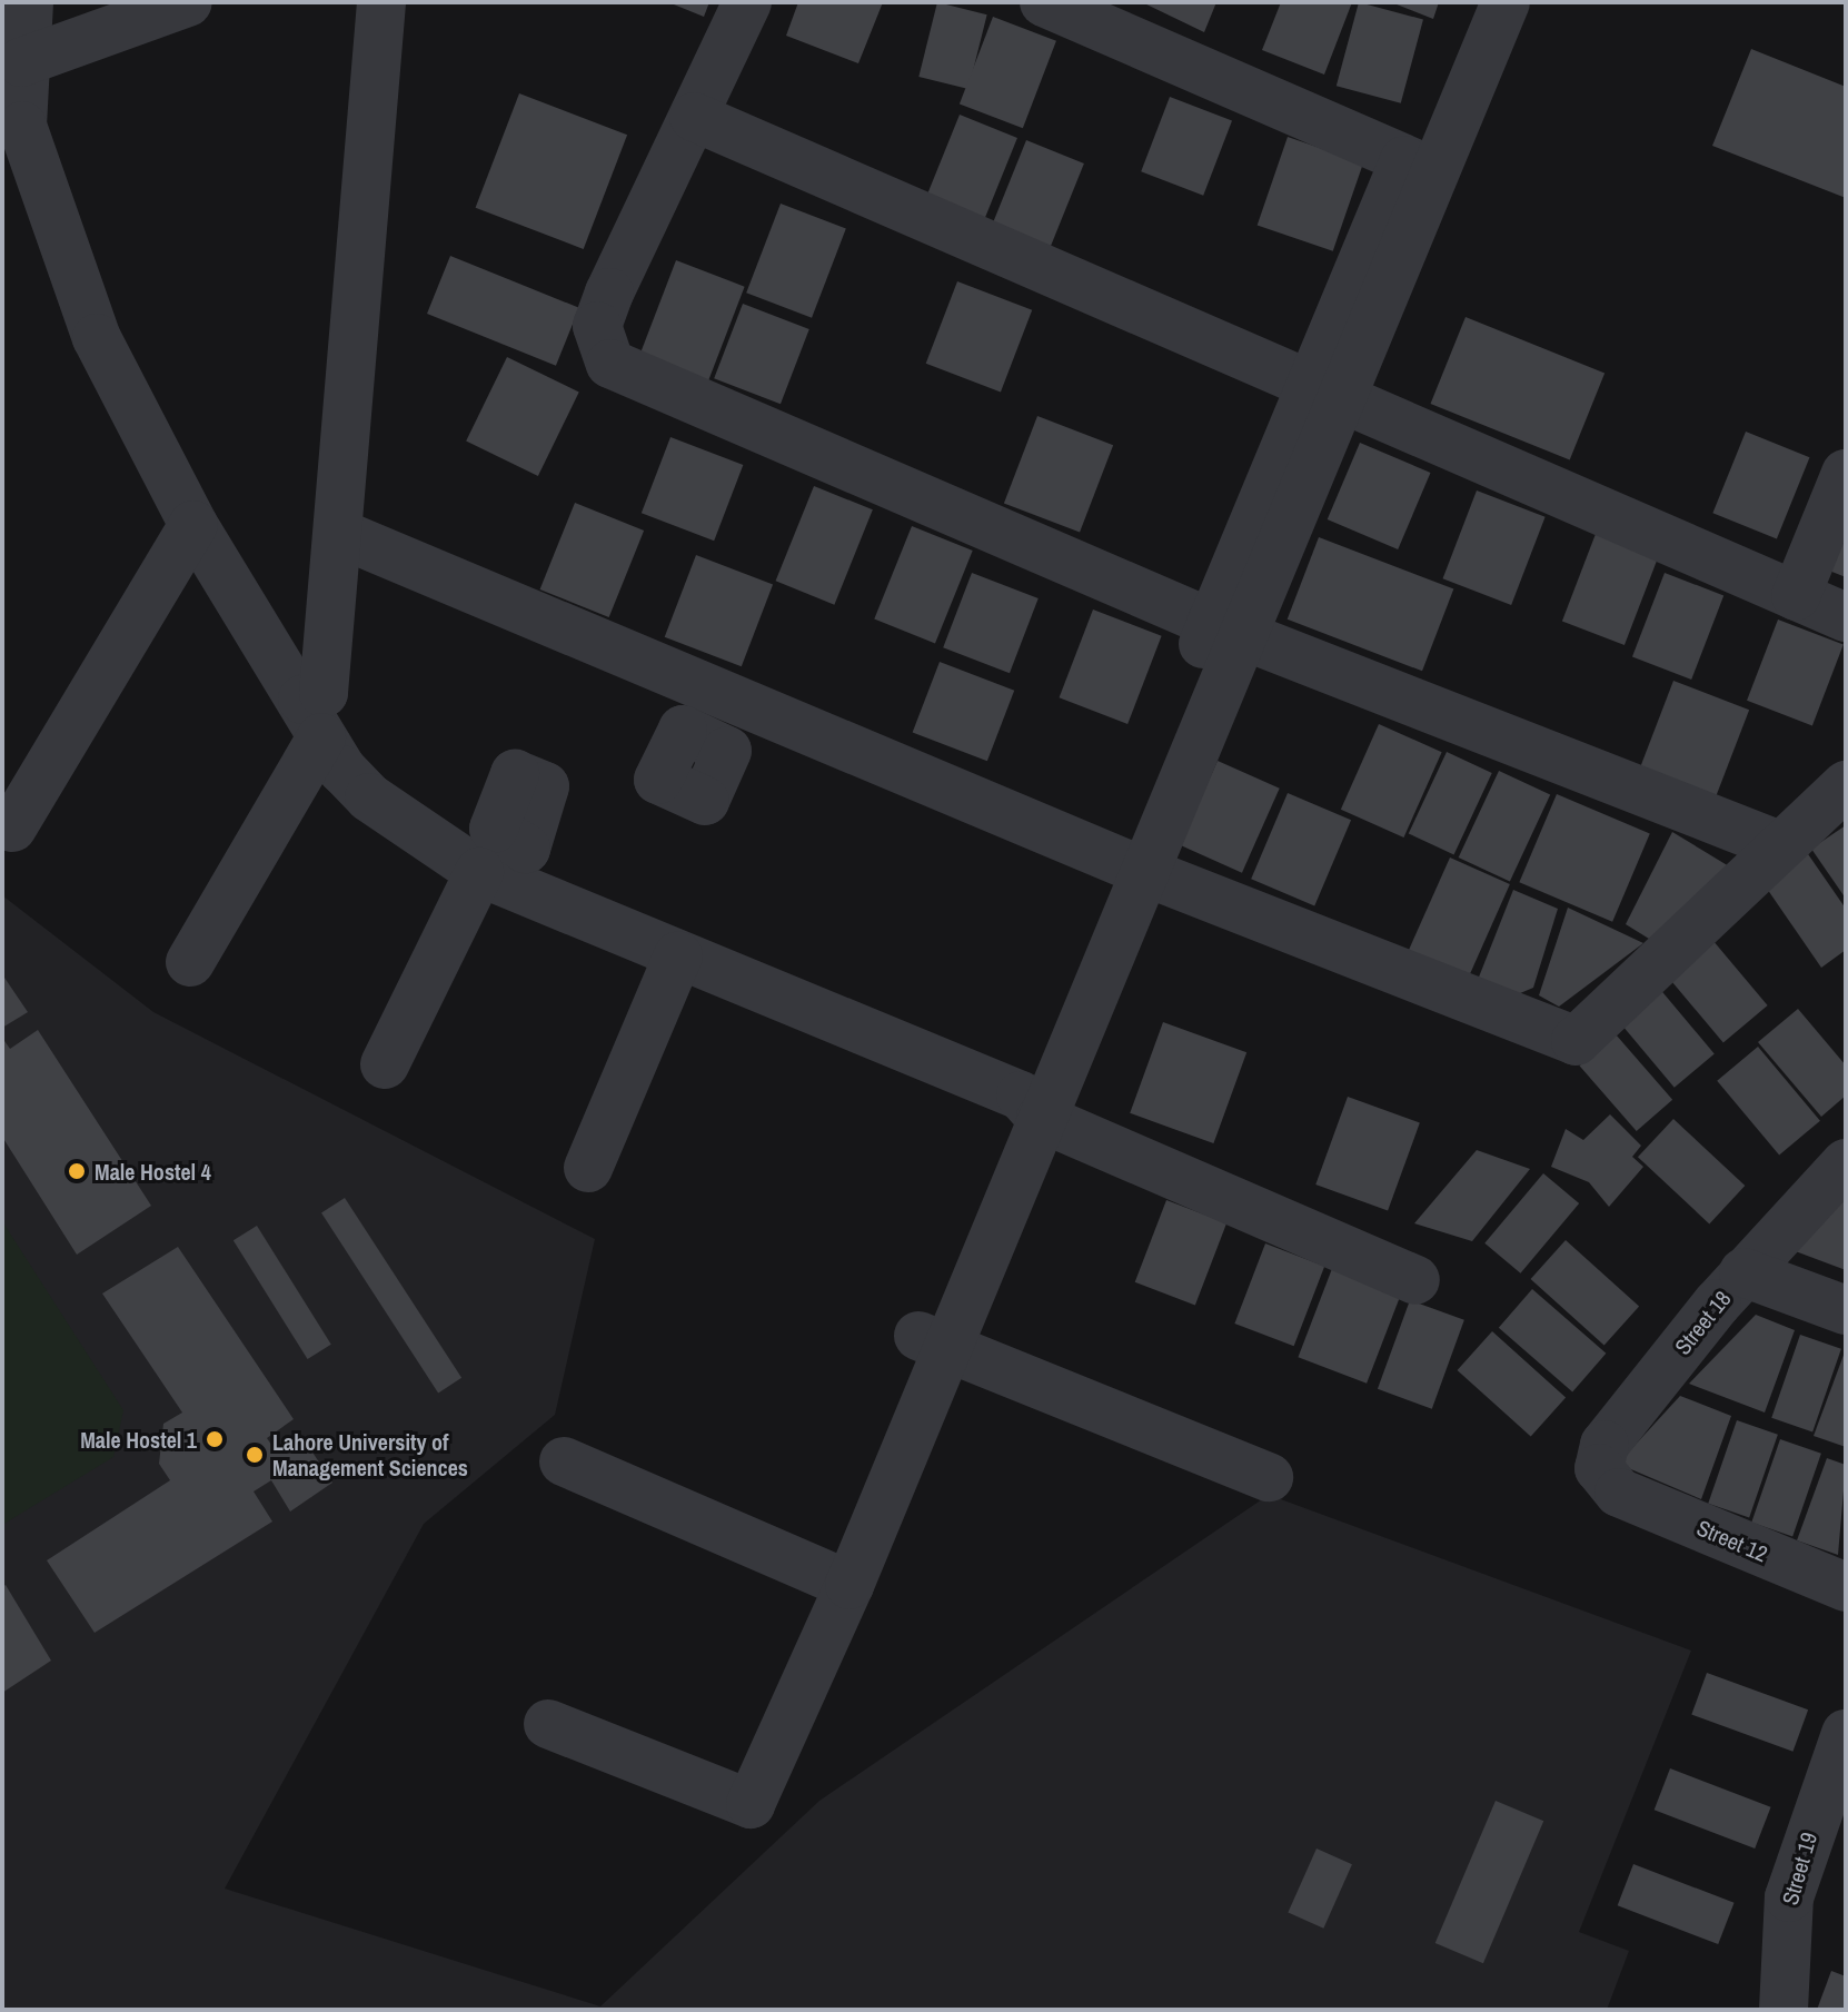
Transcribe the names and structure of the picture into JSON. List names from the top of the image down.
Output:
{
  "streets": {
    "street": ["Street 18", "Street 12", "Street 19"]
  },
  "crossings": [
    ["Street 18", "Street 12"]
  ],
  "places": ["Male Hostel 4", "Male Hostel 1", "Lahore University of Management Sciences"]
}
